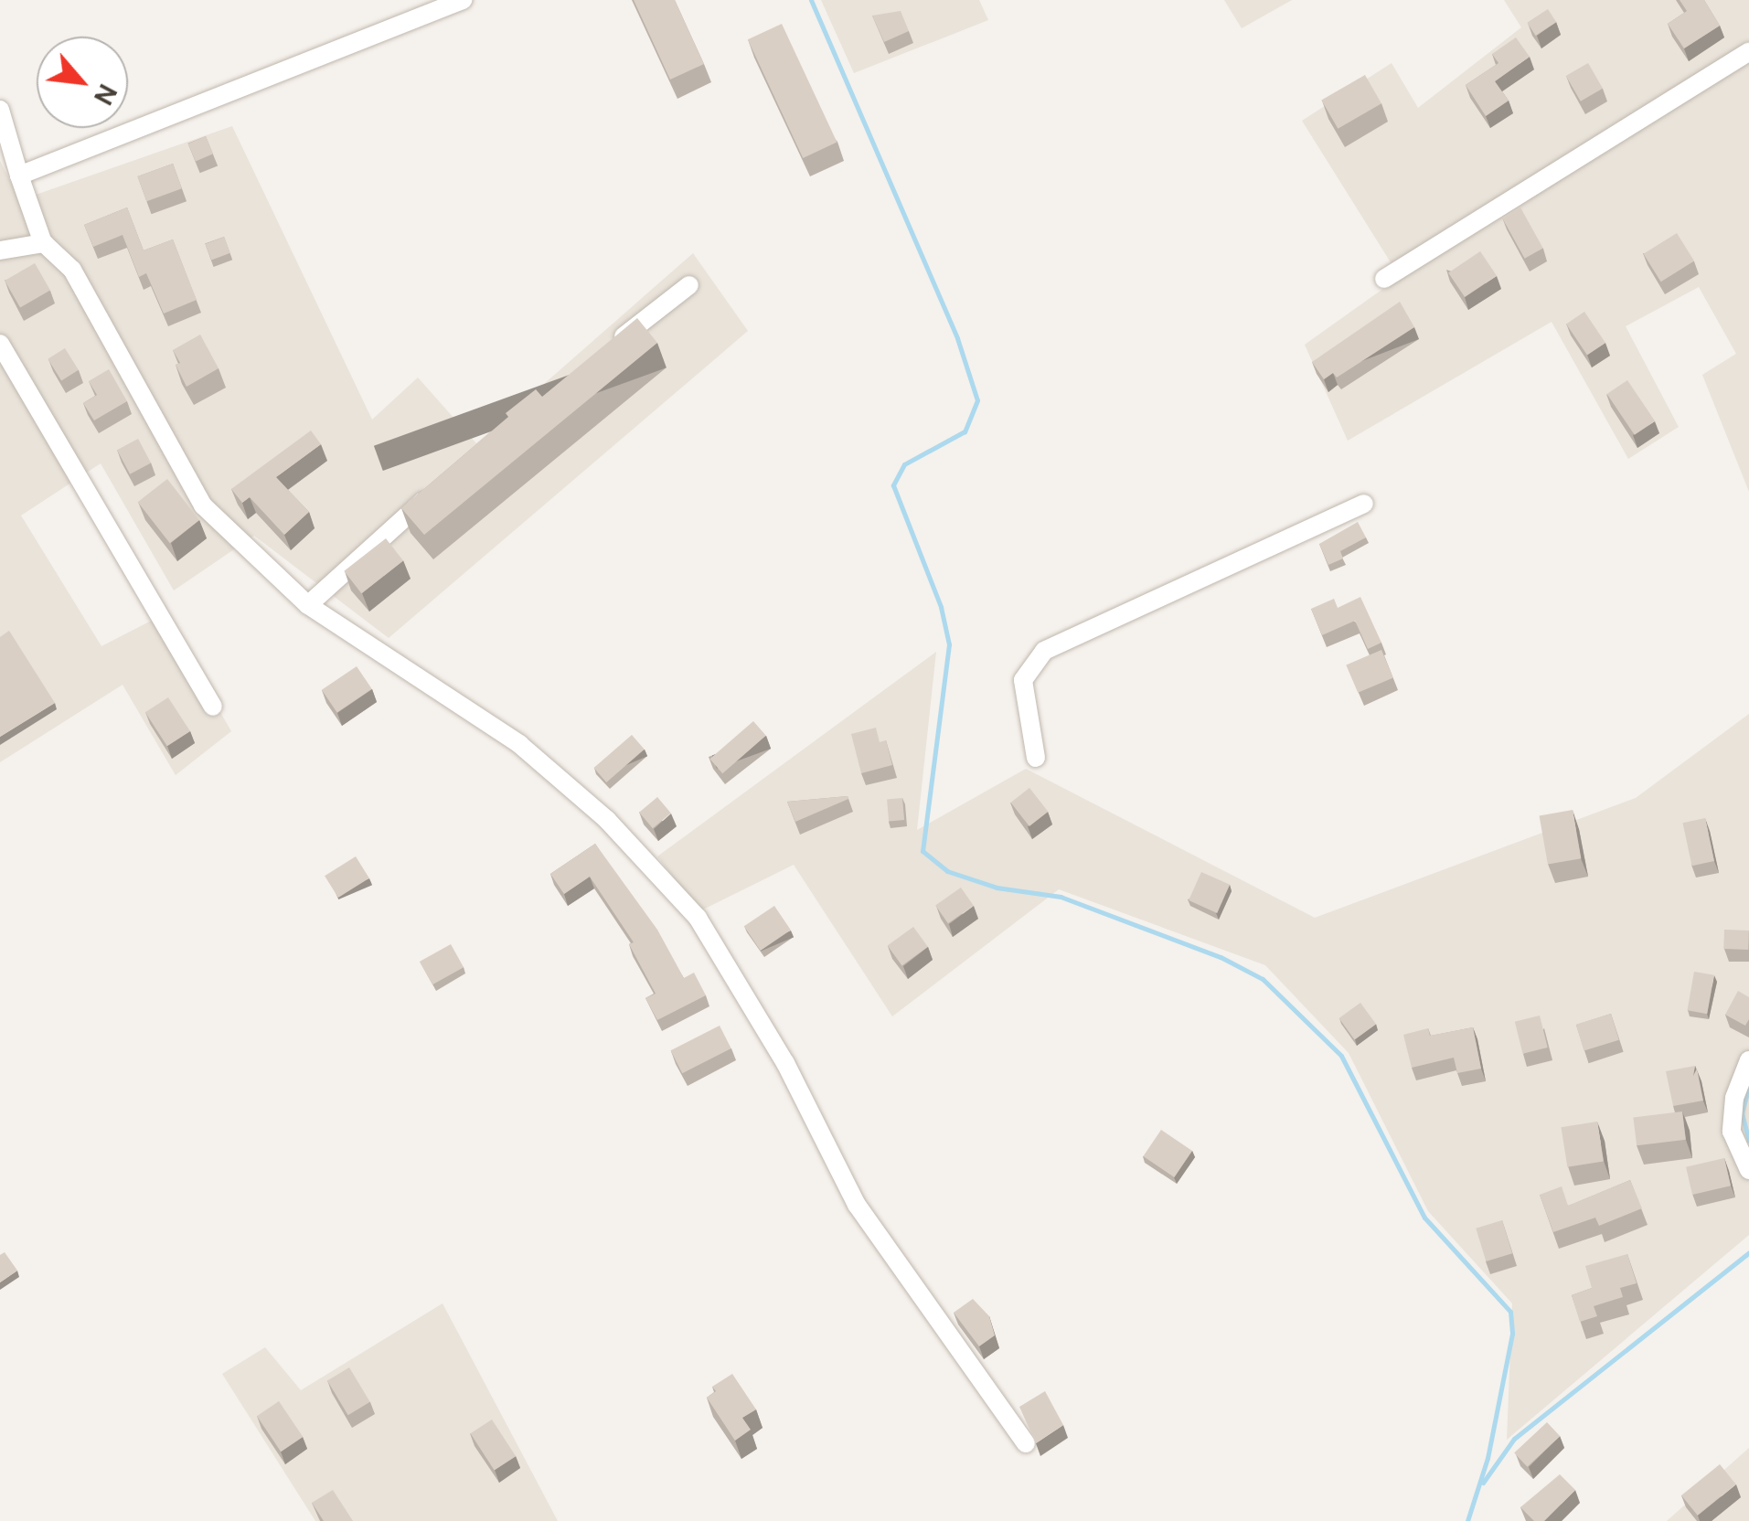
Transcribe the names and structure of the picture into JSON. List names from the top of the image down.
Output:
{
  "north": "bottom right"
}
